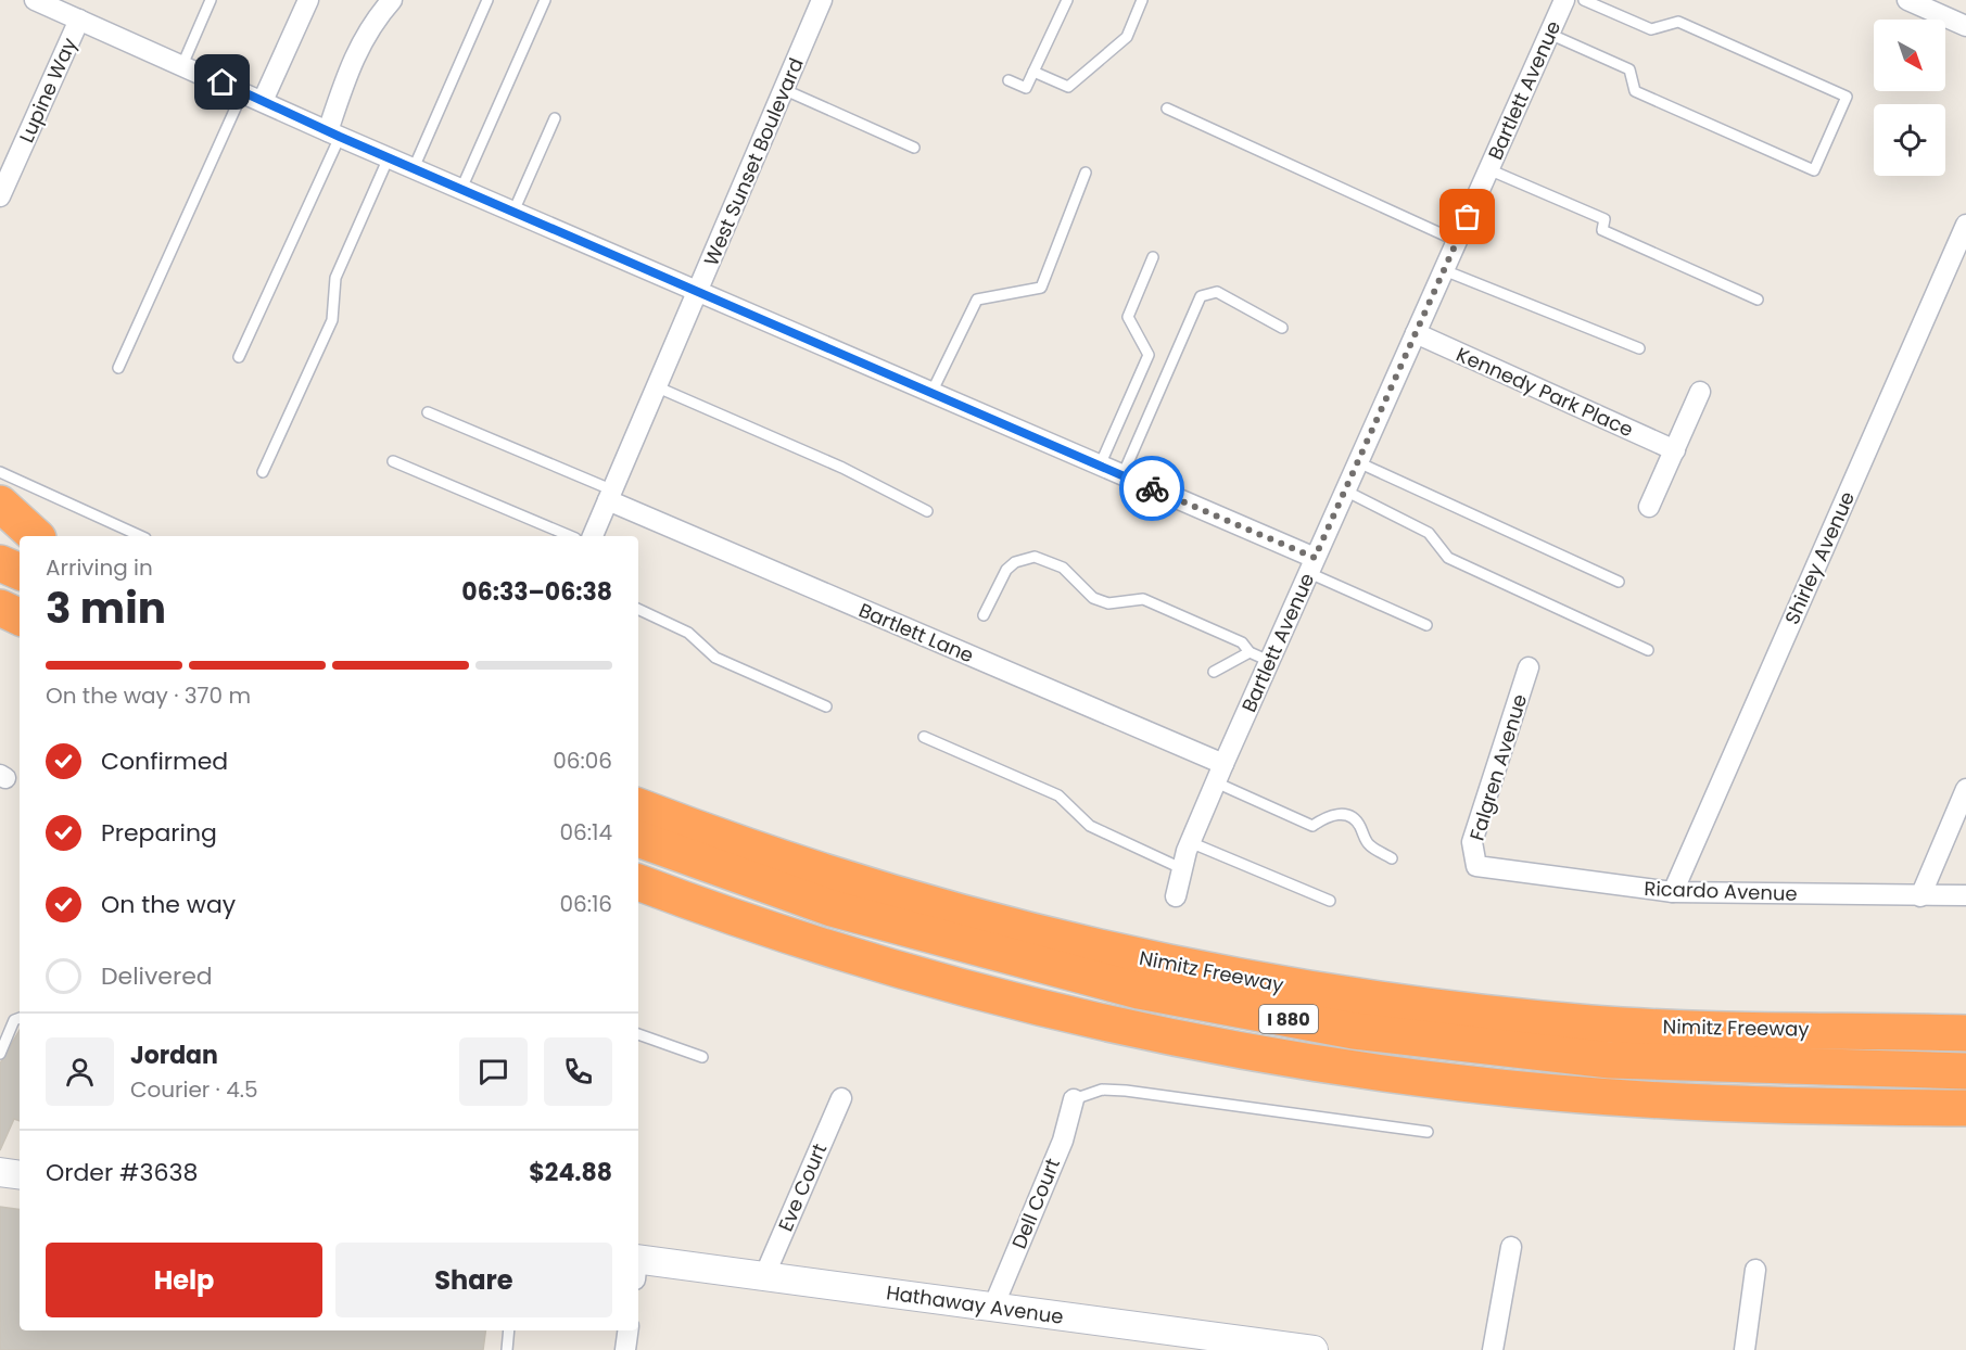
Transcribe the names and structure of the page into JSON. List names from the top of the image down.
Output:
{
  "streets": {
    "highway": ["Nimitz Freeway", "I 880"],
    "street": [
      "Lupine Way",
      "Bartlett Avenue",
      "West Sunset Boulevard",
      "Kennedy Park Place",
      "Shirley Avenue",
      "Bartlett Lane",
      "Falgren Avenue",
      "Ricardo Avenue",
      "Eve Court",
      "Dell Court",
      "Hathaway Avenue"
    ]
  },
  "crossings": [
    ["Bartlett Avenue", "Kennedy Park Place"],
    ["Bartlett Avenue", "Bartlett Lane"],
    ["West Sunset Boulevard", "Bartlett Lane"],
    ["Shirley Avenue", "Ricardo Avenue"],
    ["Falgren Avenue", "Ricardo Avenue"],
    ["Eve Court", "Hathaway Avenue"],
    ["Dell Court", "Hathaway Avenue"]
  ],
  "north": "bottom right",
  "page": {
    "heading": ["3 min", "Arriving in", "06:33–06:38"],
    "panel": [
      "Jordan",
      "Courier · 4.5",
      "Order #3638",
      "$24.88"
    ],
    "bar": "On the way · 370 m",
    "list": [
      ["Confirmed", "06:06"],
      ["Preparing", "06:14"],
      ["On the way", "06:16"],
      "Delivered"
    ],
    "buttons": ["Help", "Share"]
  }
}
